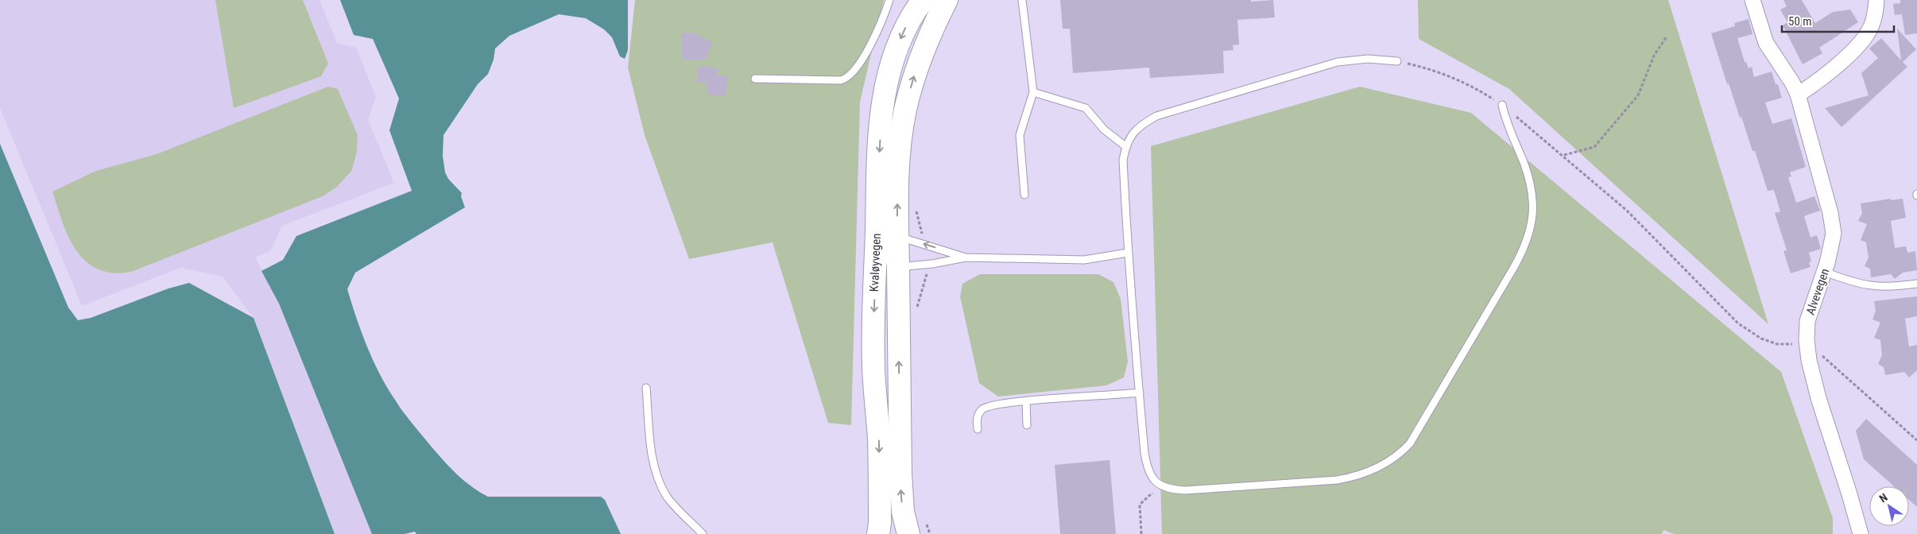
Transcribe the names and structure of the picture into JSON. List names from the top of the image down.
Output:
{
  "streets": {
    "main road": ["Kvaløyvegen"],
    "street": ["Alvevegen"]
  },
  "scale_bar": "50 m",
  "north": "top left"
}
